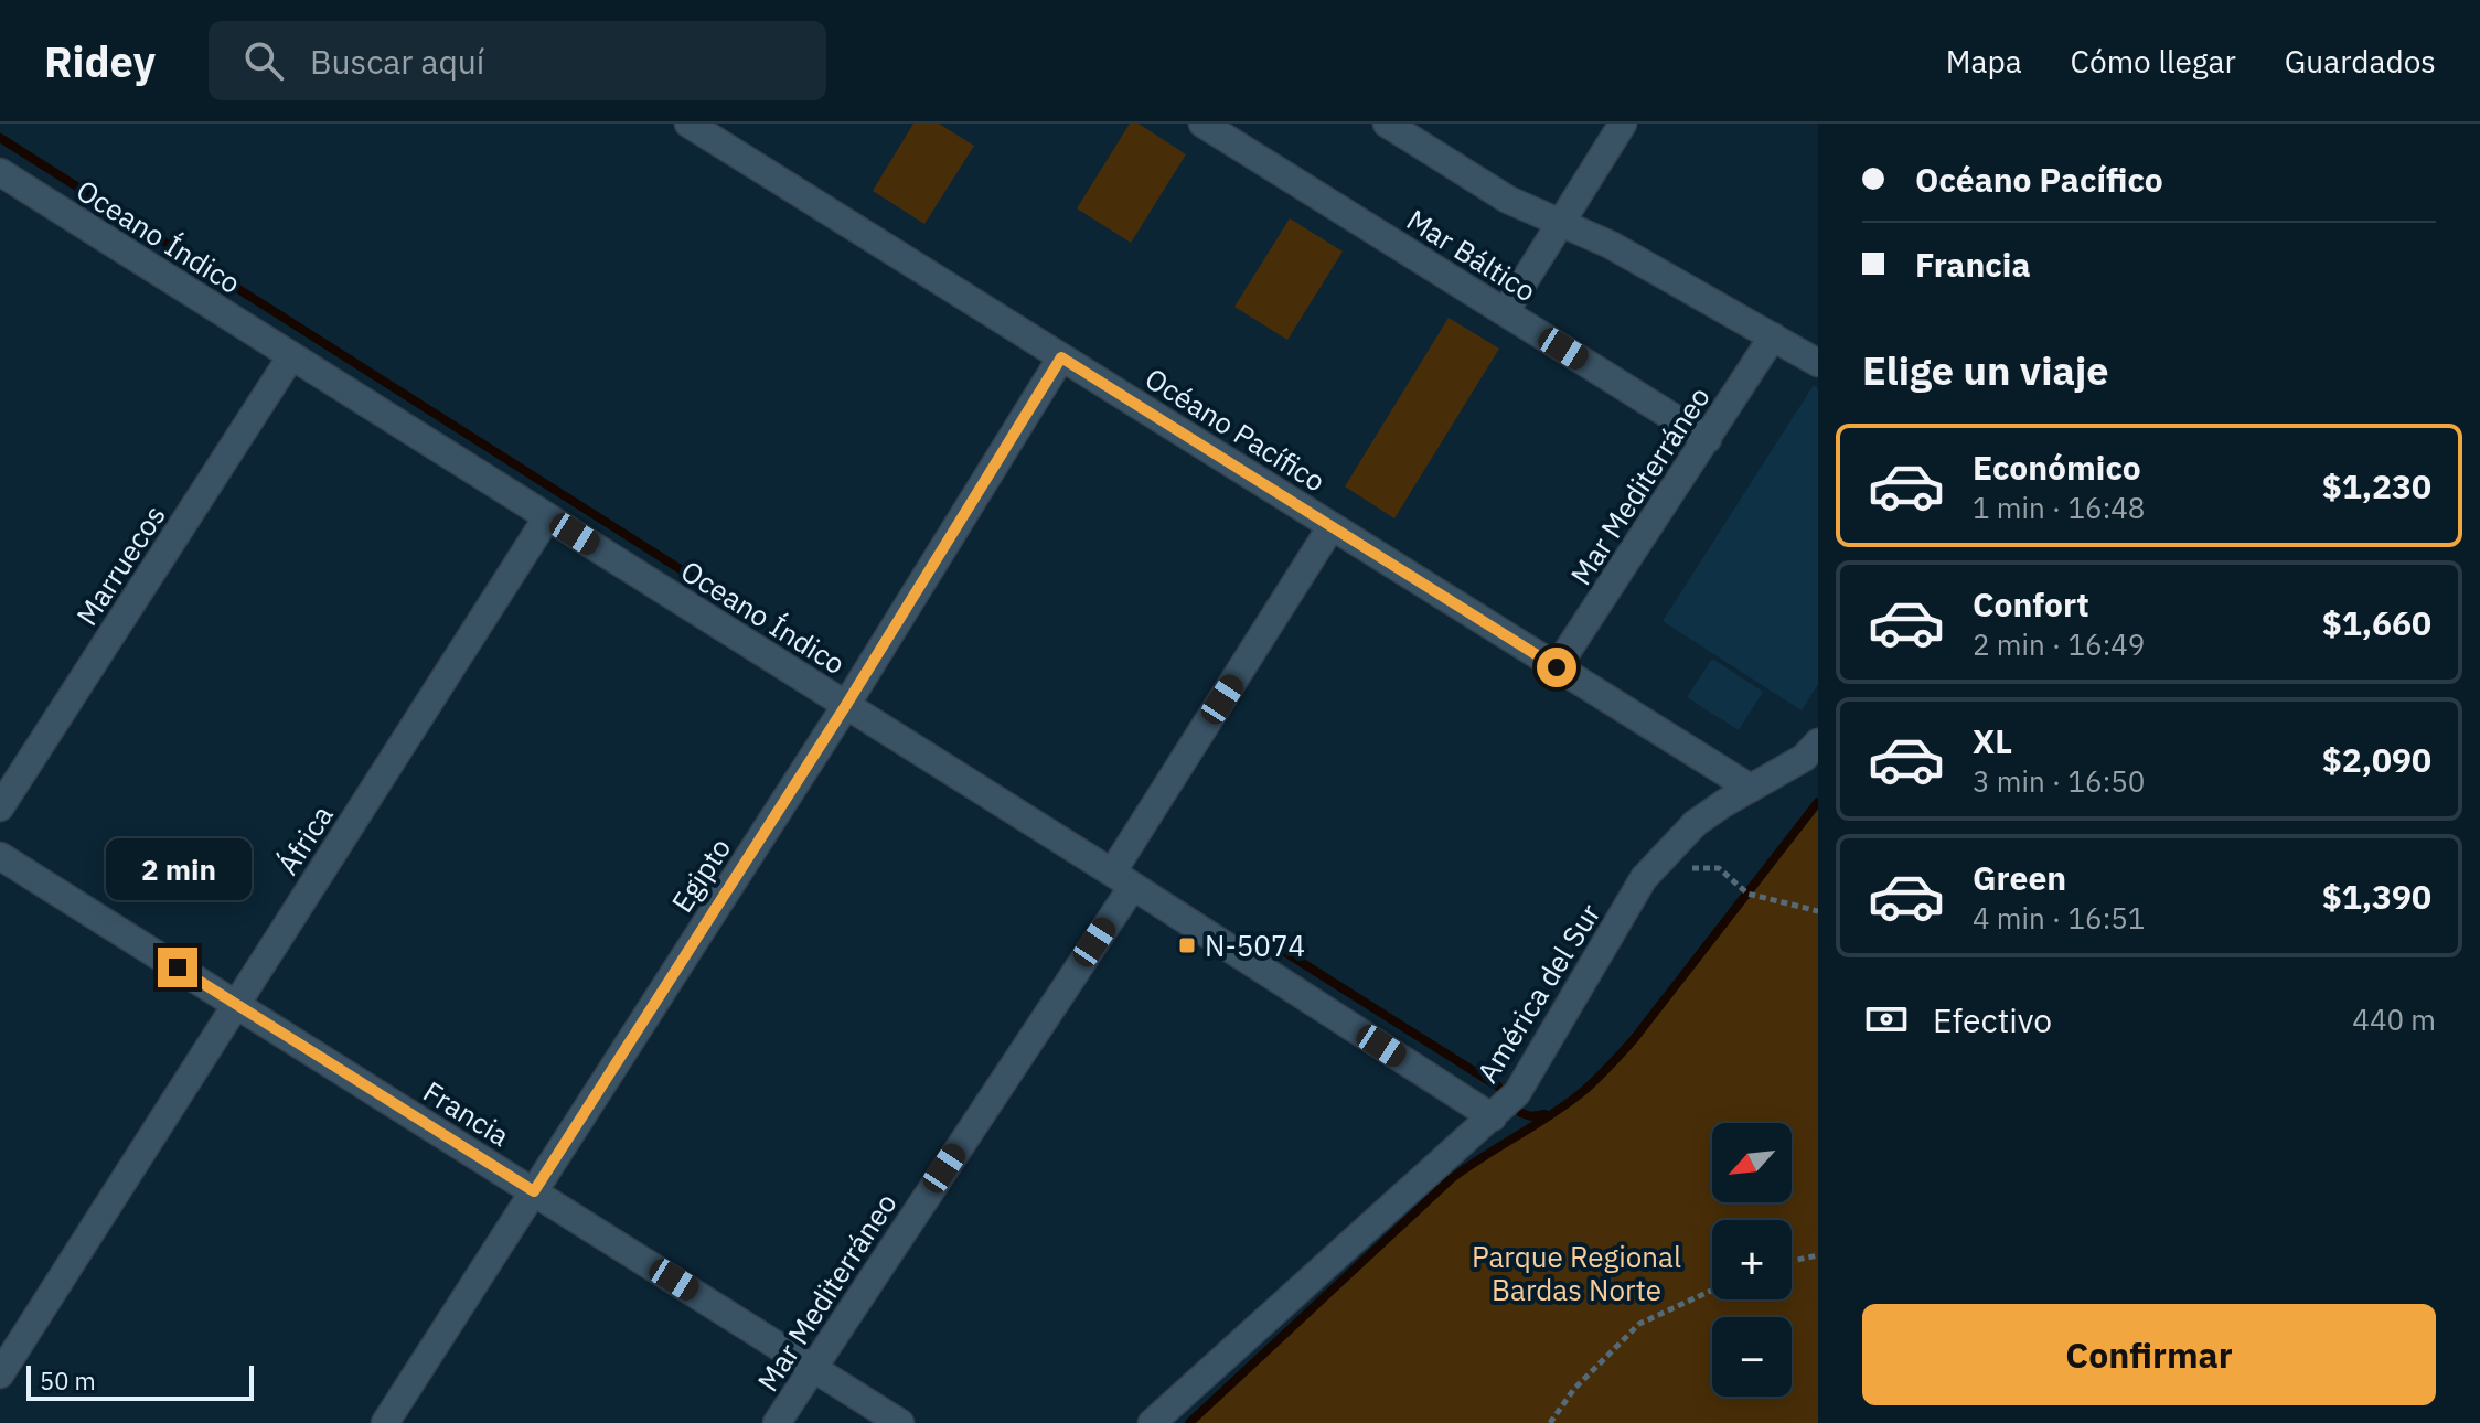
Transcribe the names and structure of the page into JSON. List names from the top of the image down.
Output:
{
  "streets": {
    "street": [
      "Oceano Índico",
      "Mar Báltico",
      "Océano Pacífico",
      "Mar Mediterráneo",
      "Marruecos",
      "África",
      "Egipto",
      "América del Sur",
      "Francia"
    ]
  },
  "crossings": [
    ["Oceano Índico", "Mar Mediterráneo"],
    ["Oceano Índico", "Marruecos"],
    ["Oceano Índico", "África"],
    ["Oceano Índico", "Egipto"],
    ["Oceano Índico", "América del Sur"],
    ["Mar Báltico", "Mar Mediterráneo"],
    ["Océano Pacífico", "Mar Mediterráneo"],
    ["Océano Pacífico", "Egipto"],
    ["Océano Pacífico", "América del Sur"],
    ["Mar Mediterráneo", "Francia"],
    ["África", "Francia"],
    ["Egipto", "Francia"]
  ],
  "parks": ["Parque Regional Bardas Norte"],
  "places": {
    "transit": ["N-5074"]
  },
  "scale_bar": "50 m",
  "north": "bottom left",
  "page": {
    "header": "Ridey",
    "search": "Buscar aquí",
    "nav": ["Mapa", "Cómo llegar", "Guardados"],
    "banner": ["Océano Pacífico", "Francia"],
    "heading": "Elige un viaje",
    "list": [
      {
        "name": "Económico",
        "note": "1 min · 16:48",
        "value": "$1,230"
      },
      {
        "name": "Confort",
        "note": "2 min · 16:49",
        "value": "$1,660"
      },
      {
        "name": "XL",
        "note": "3 min · 16:50",
        "value": "$2,090"
      },
      {
        "name": "Green",
        "note": "4 min · 16:51",
        "value": "$1,390"
      }
    ],
    "bubble": "2 min",
    "pay": ["Efectivo", "440 m"],
    "map_buttons": ["+", "−"],
    "buttons": "Confirmar",
    "scale": "50 m"
  }
}
